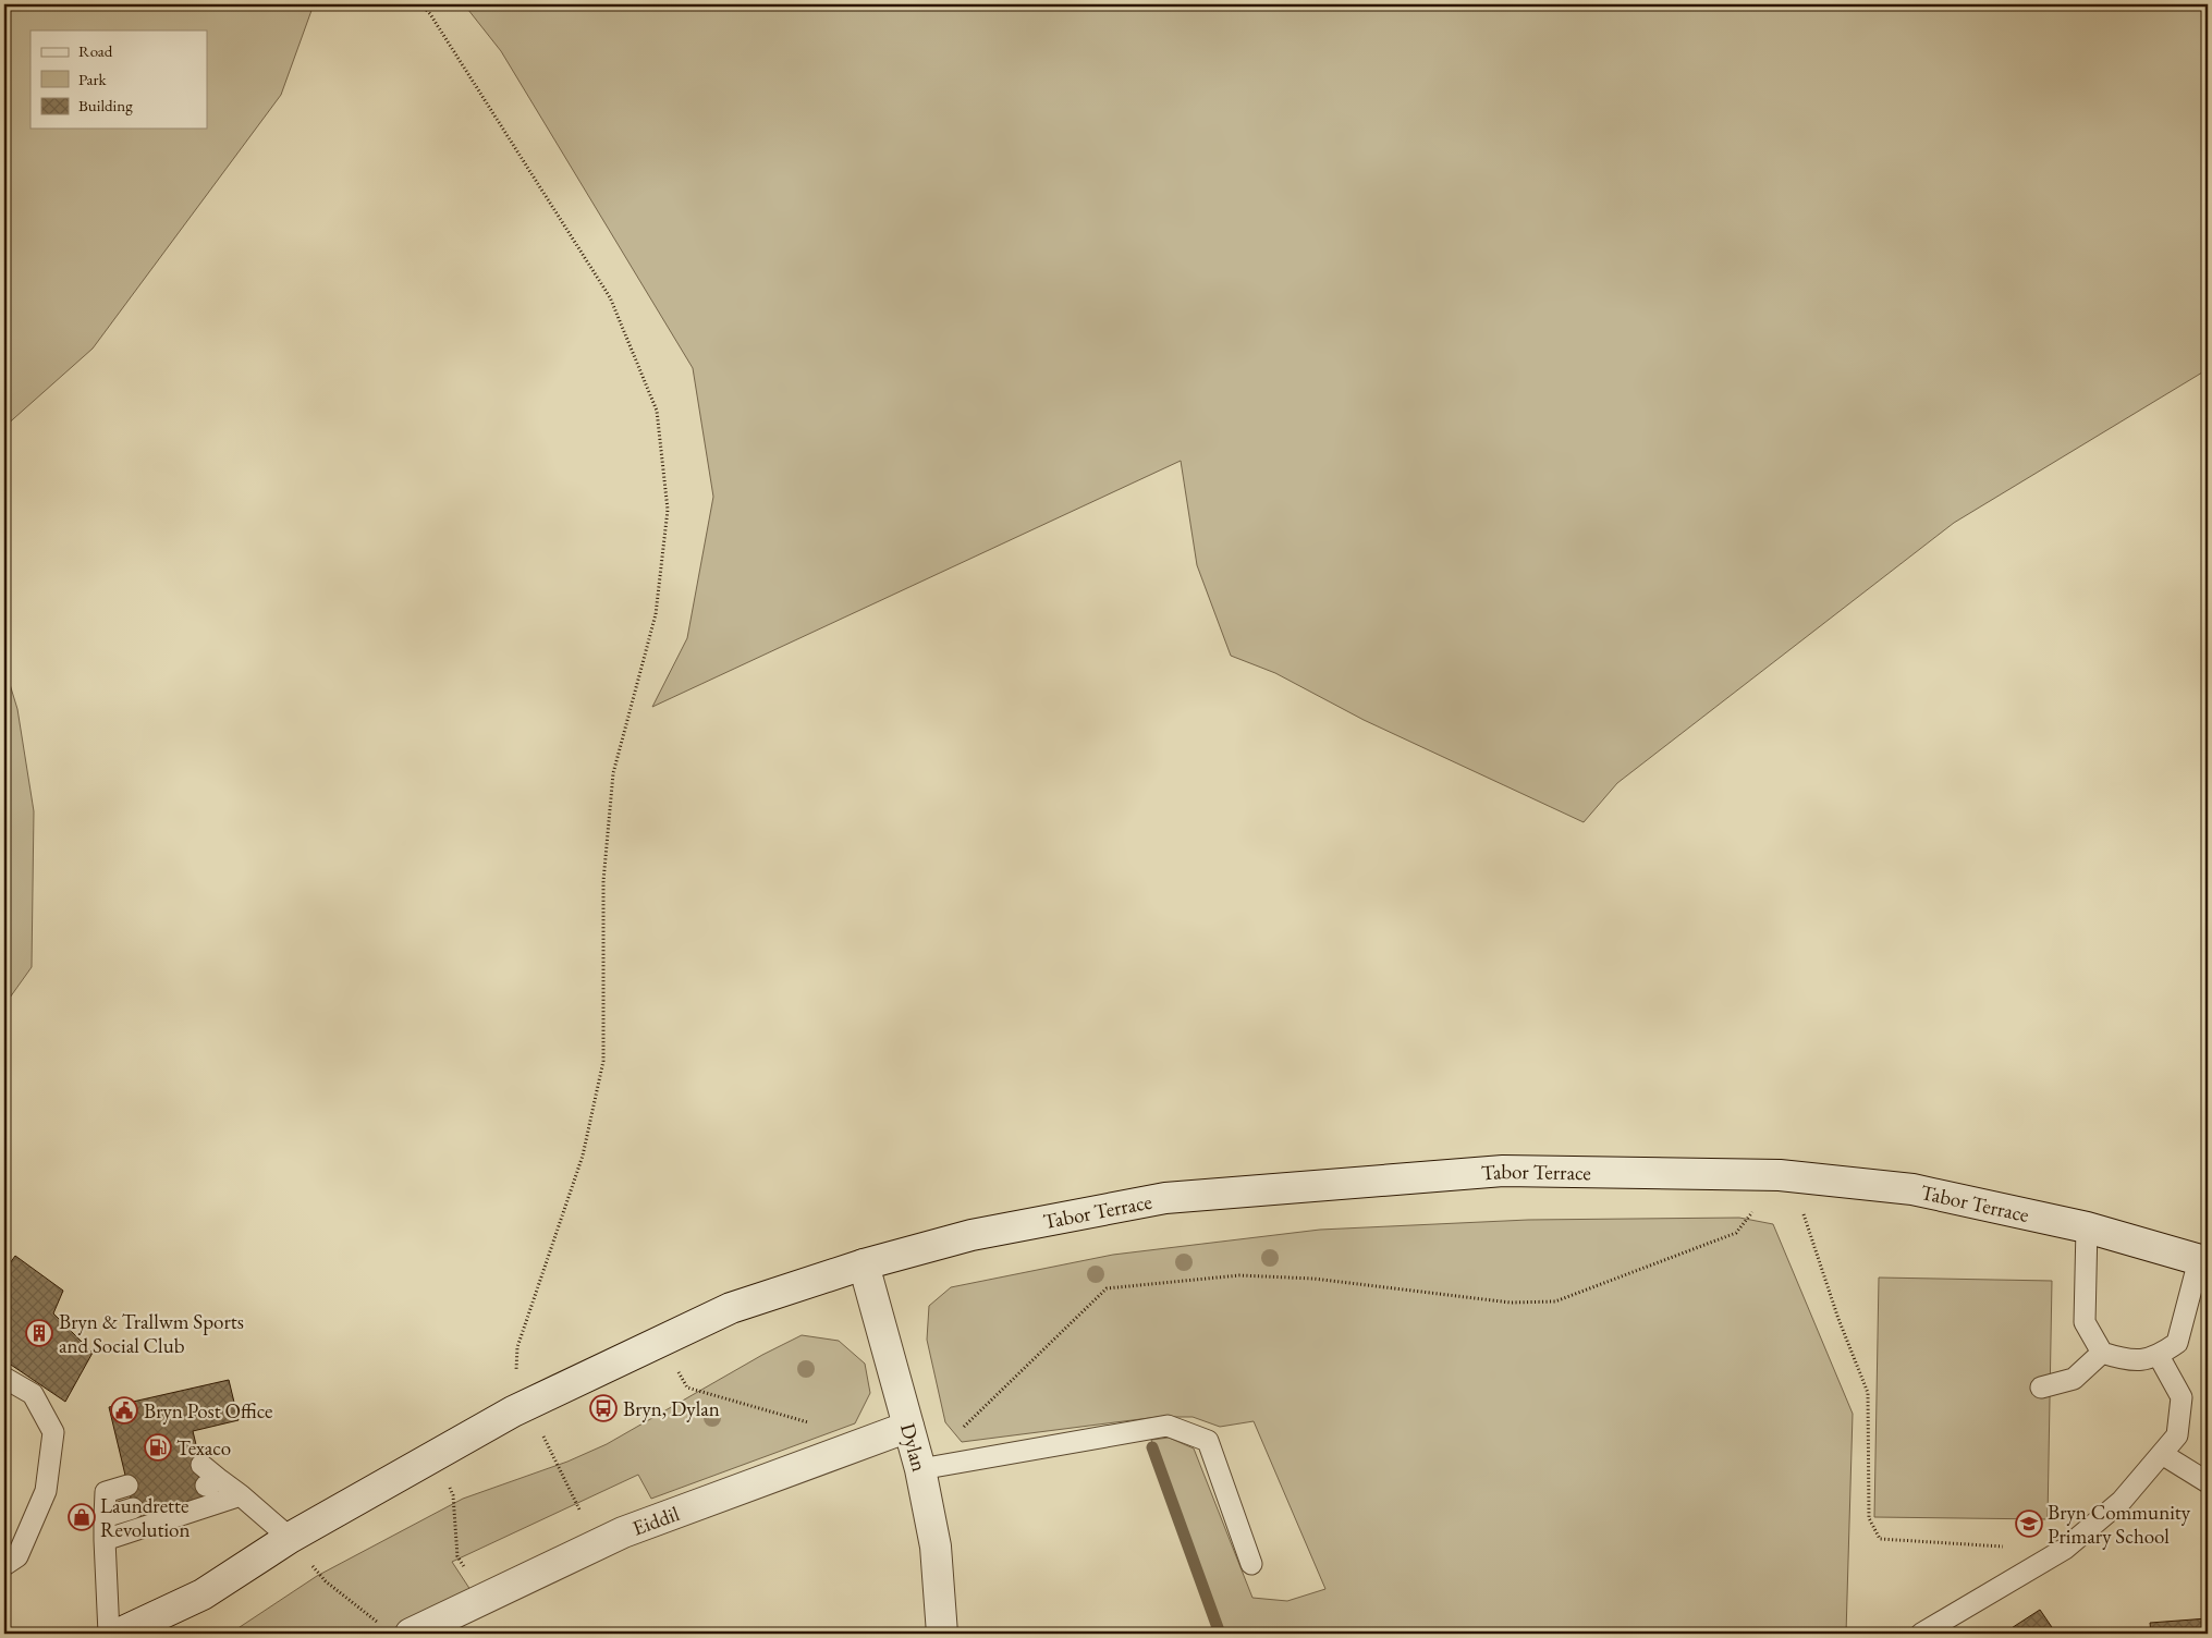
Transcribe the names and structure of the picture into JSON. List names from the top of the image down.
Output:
{
  "streets": {
    "main road": ["Tabor Terrace", "Dylan", "Eiddil"]
  },
  "crossings": [
    ["Tabor Terrace", "Dylan"],
    ["Dylan", "Eiddil"]
  ],
  "places": {
    "building": ["Bryn & Trallwm Sports and Social Club"],
    "bus stop": ["Bryn, Dylan"],
    "public building": ["Bryn Post Office"],
    "fuel station": ["Texaco"],
    "shop": ["Laundrette Revolution"],
    "school or university": ["Bryn Community Primary School"]
  },
  "legend": ["Road", "Park", "Building"]
}
